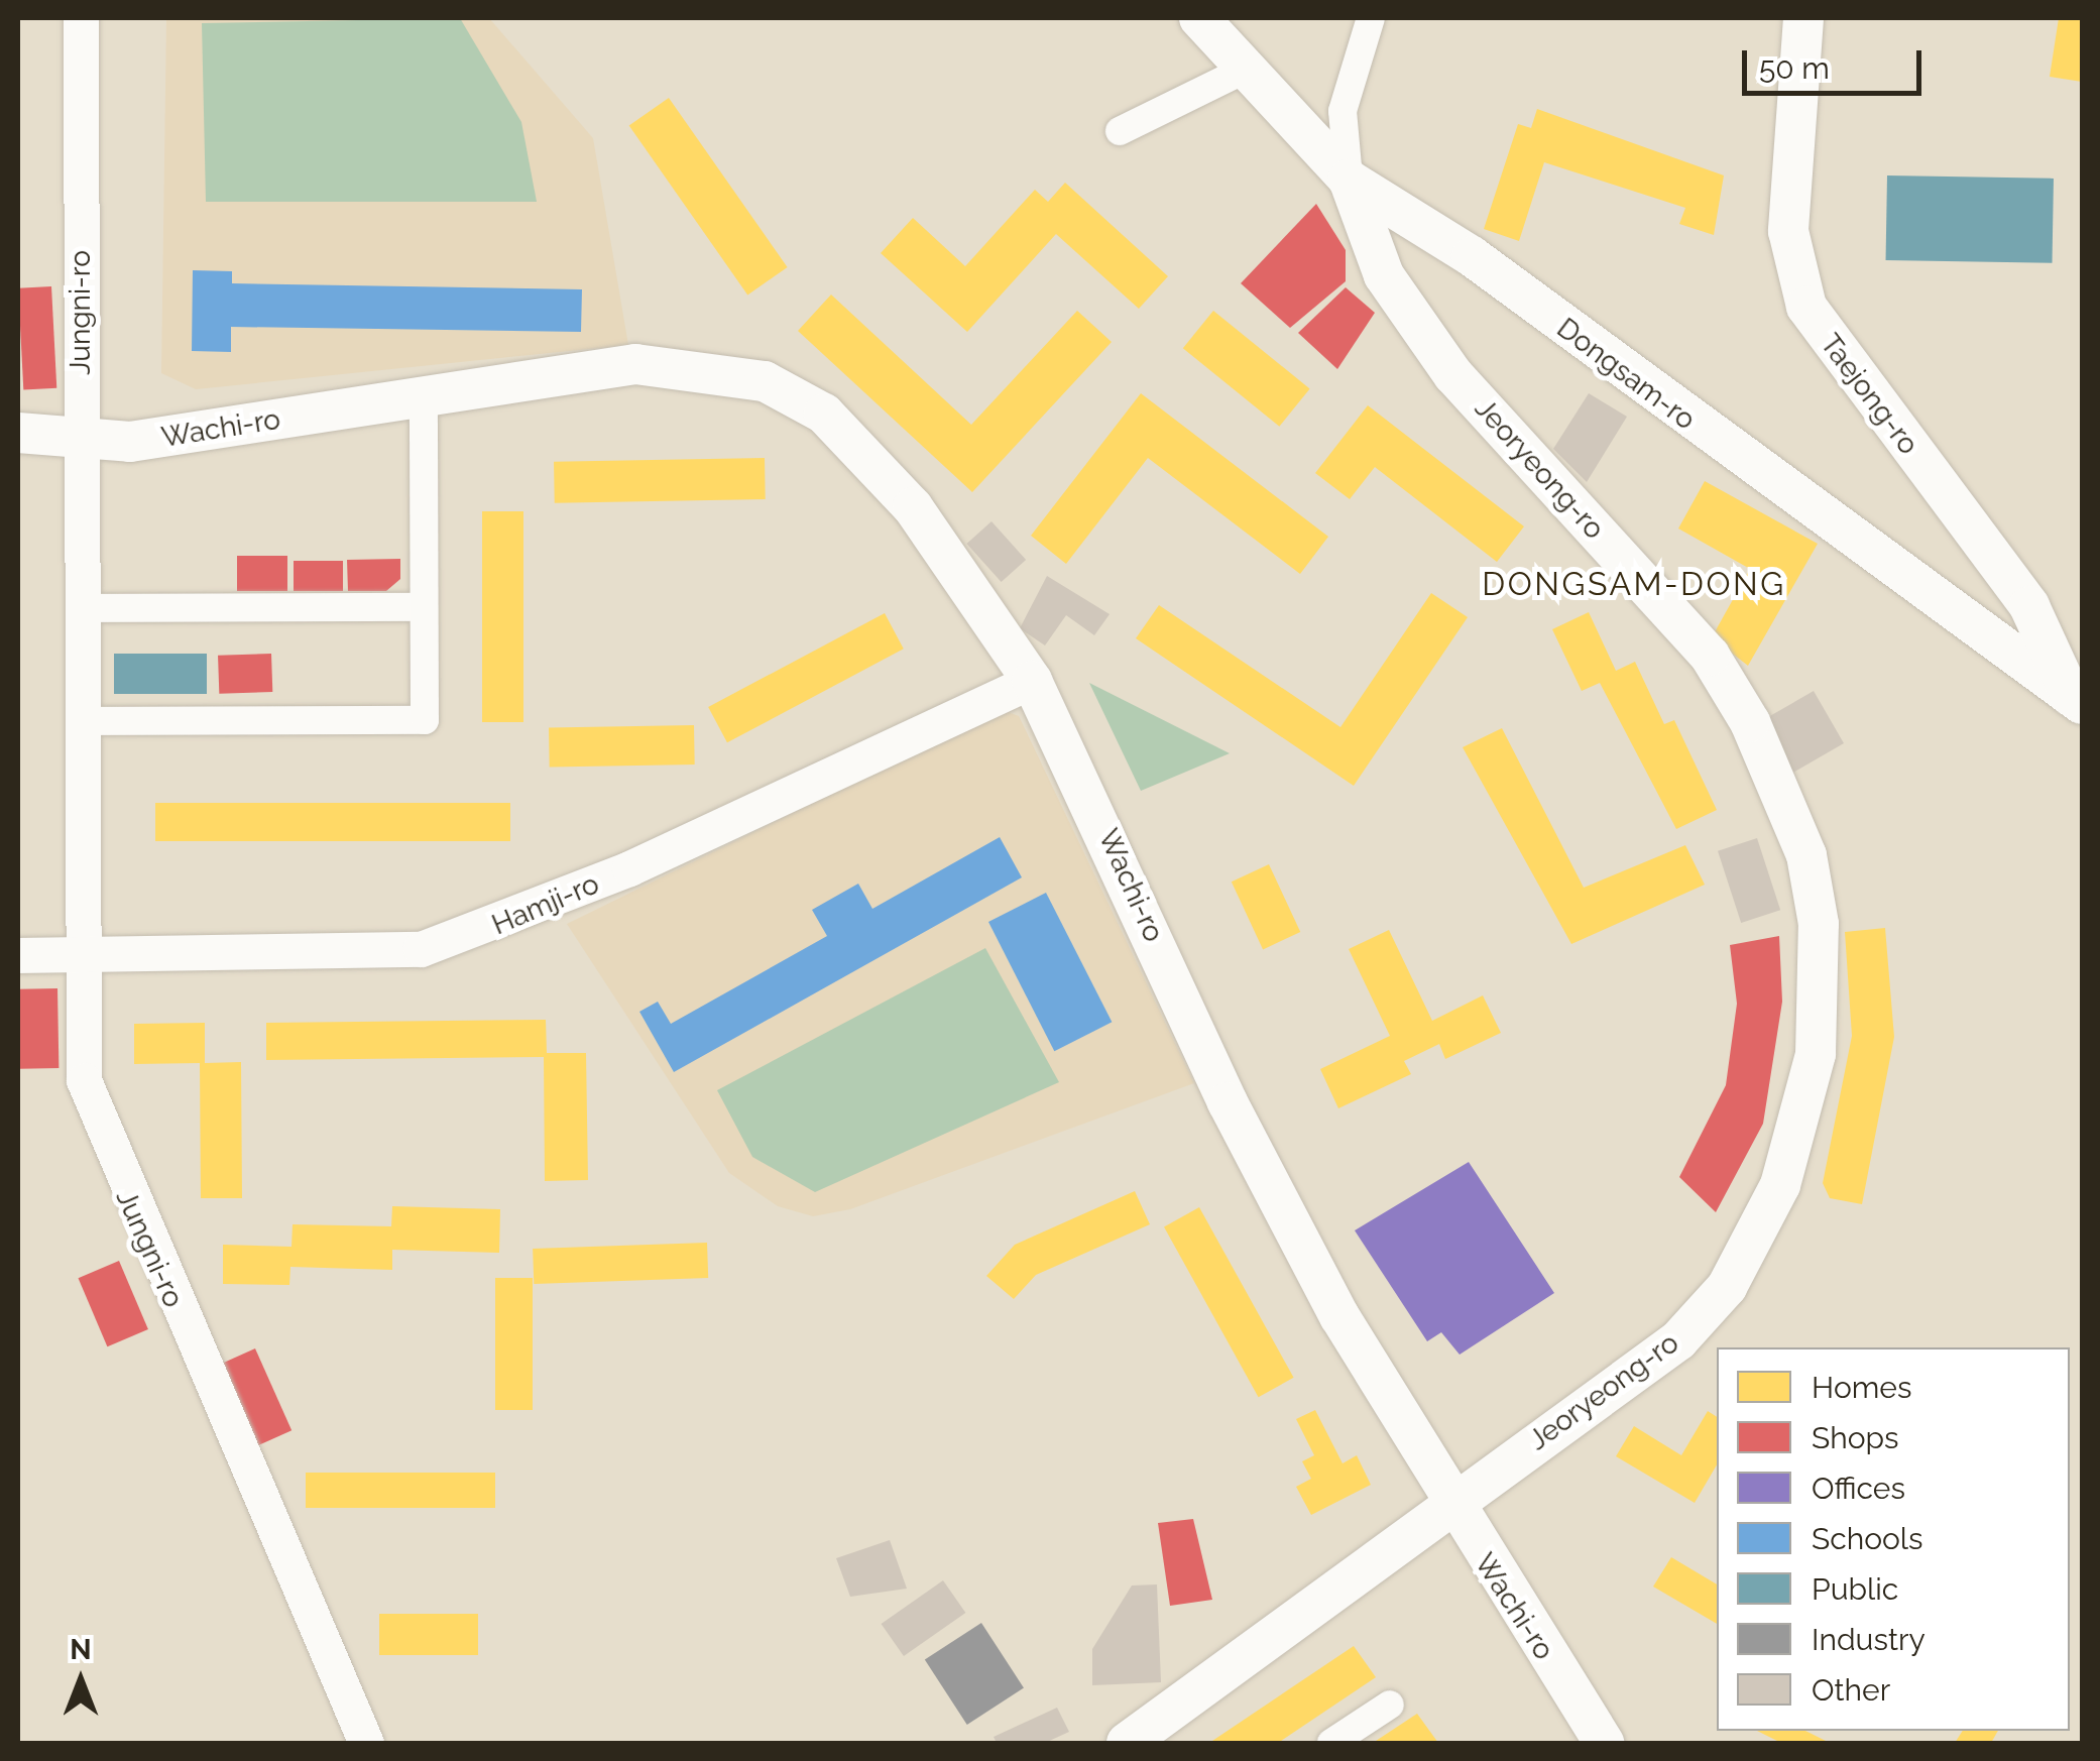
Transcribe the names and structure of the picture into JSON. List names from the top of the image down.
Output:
{
  "streets": {
    "main road": [
      "Dongsam-ro",
      "Taejong-ro",
      "Wachi-ro",
      "Jeoryeong-ro"
    ],
    "street": ["Jungni-ro", "Hamji-ro"]
  },
  "crossings": [
    ["Jungni-ro", "Wachi-ro"],
    ["Jungni-ro", "Hamji-ro"],
    ["Dongsam-ro", "Taejong-ro"],
    ["Dongsam-ro", "Jeoryeong-ro"],
    ["Wachi-ro", "Jeoryeong-ro"],
    ["Wachi-ro", "Hamji-ro"]
  ],
  "districts": ["DONGSAM-DONG"],
  "legend": [
    "Homes",
    "Shops",
    "Offices",
    "Schools",
    "Public",
    "Industry",
    "Other"
  ],
  "scale_bar": "50 m",
  "north": "top"
}
